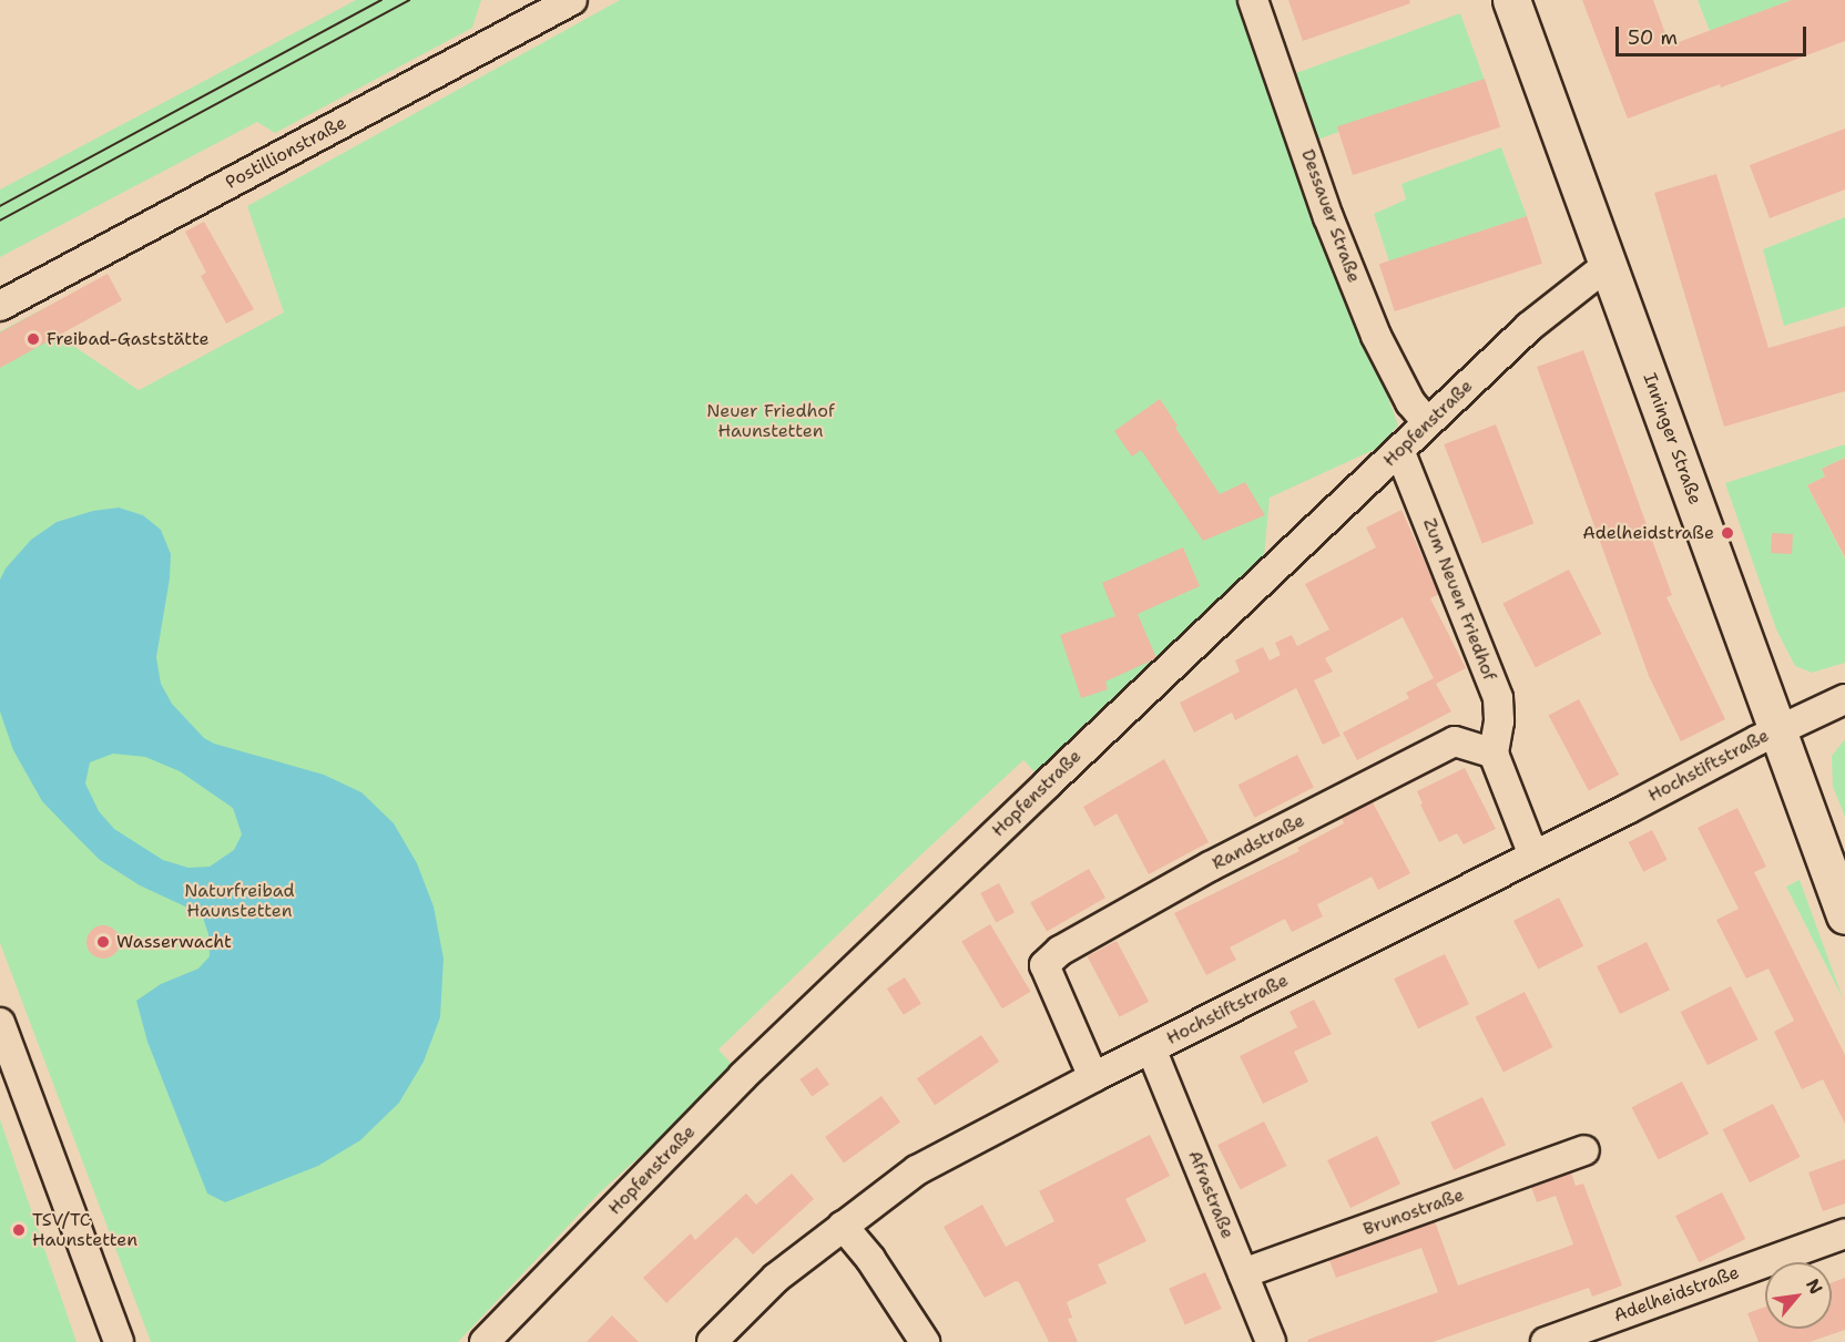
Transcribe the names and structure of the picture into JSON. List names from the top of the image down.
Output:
{
  "streets": {
    "main road": ["Inninger Straße"],
    "street": [
      "Postillionstraße",
      "Dessauer Straße",
      "Hopfenstraße",
      "Zum Neuen Friedhof",
      "Hochstiftstraße",
      "Randstraße",
      "Afrastraße",
      "Brunostraße",
      "Adelheidstraße"
    ]
  },
  "crossings": [
    ["Dessauer Straße", "Hopfenstraße"],
    ["Hopfenstraße", "Inninger Straße"],
    ["Hopfenstraße", "Zum Neuen Friedhof"],
    ["Inninger Straße", "Hochstiftstraße"],
    ["Zum Neuen Friedhof", "Randstraße"],
    ["Hochstiftstraße", "Randstraße"],
    ["Hochstiftstraße", "Afrastraße"],
    ["Afrastraße", "Brunostraße"]
  ],
  "parks": ["Neuer Friedhof Haunstetten", "Naturfreibad Haunstetten"],
  "places": [
    "Freibad-Gaststätte",
    "Adelheidstraße",
    "Wasserwacht",
    "TSV/TC Haunstetten"
  ],
  "scale_bar": "50 m",
  "north": "top right"
}
